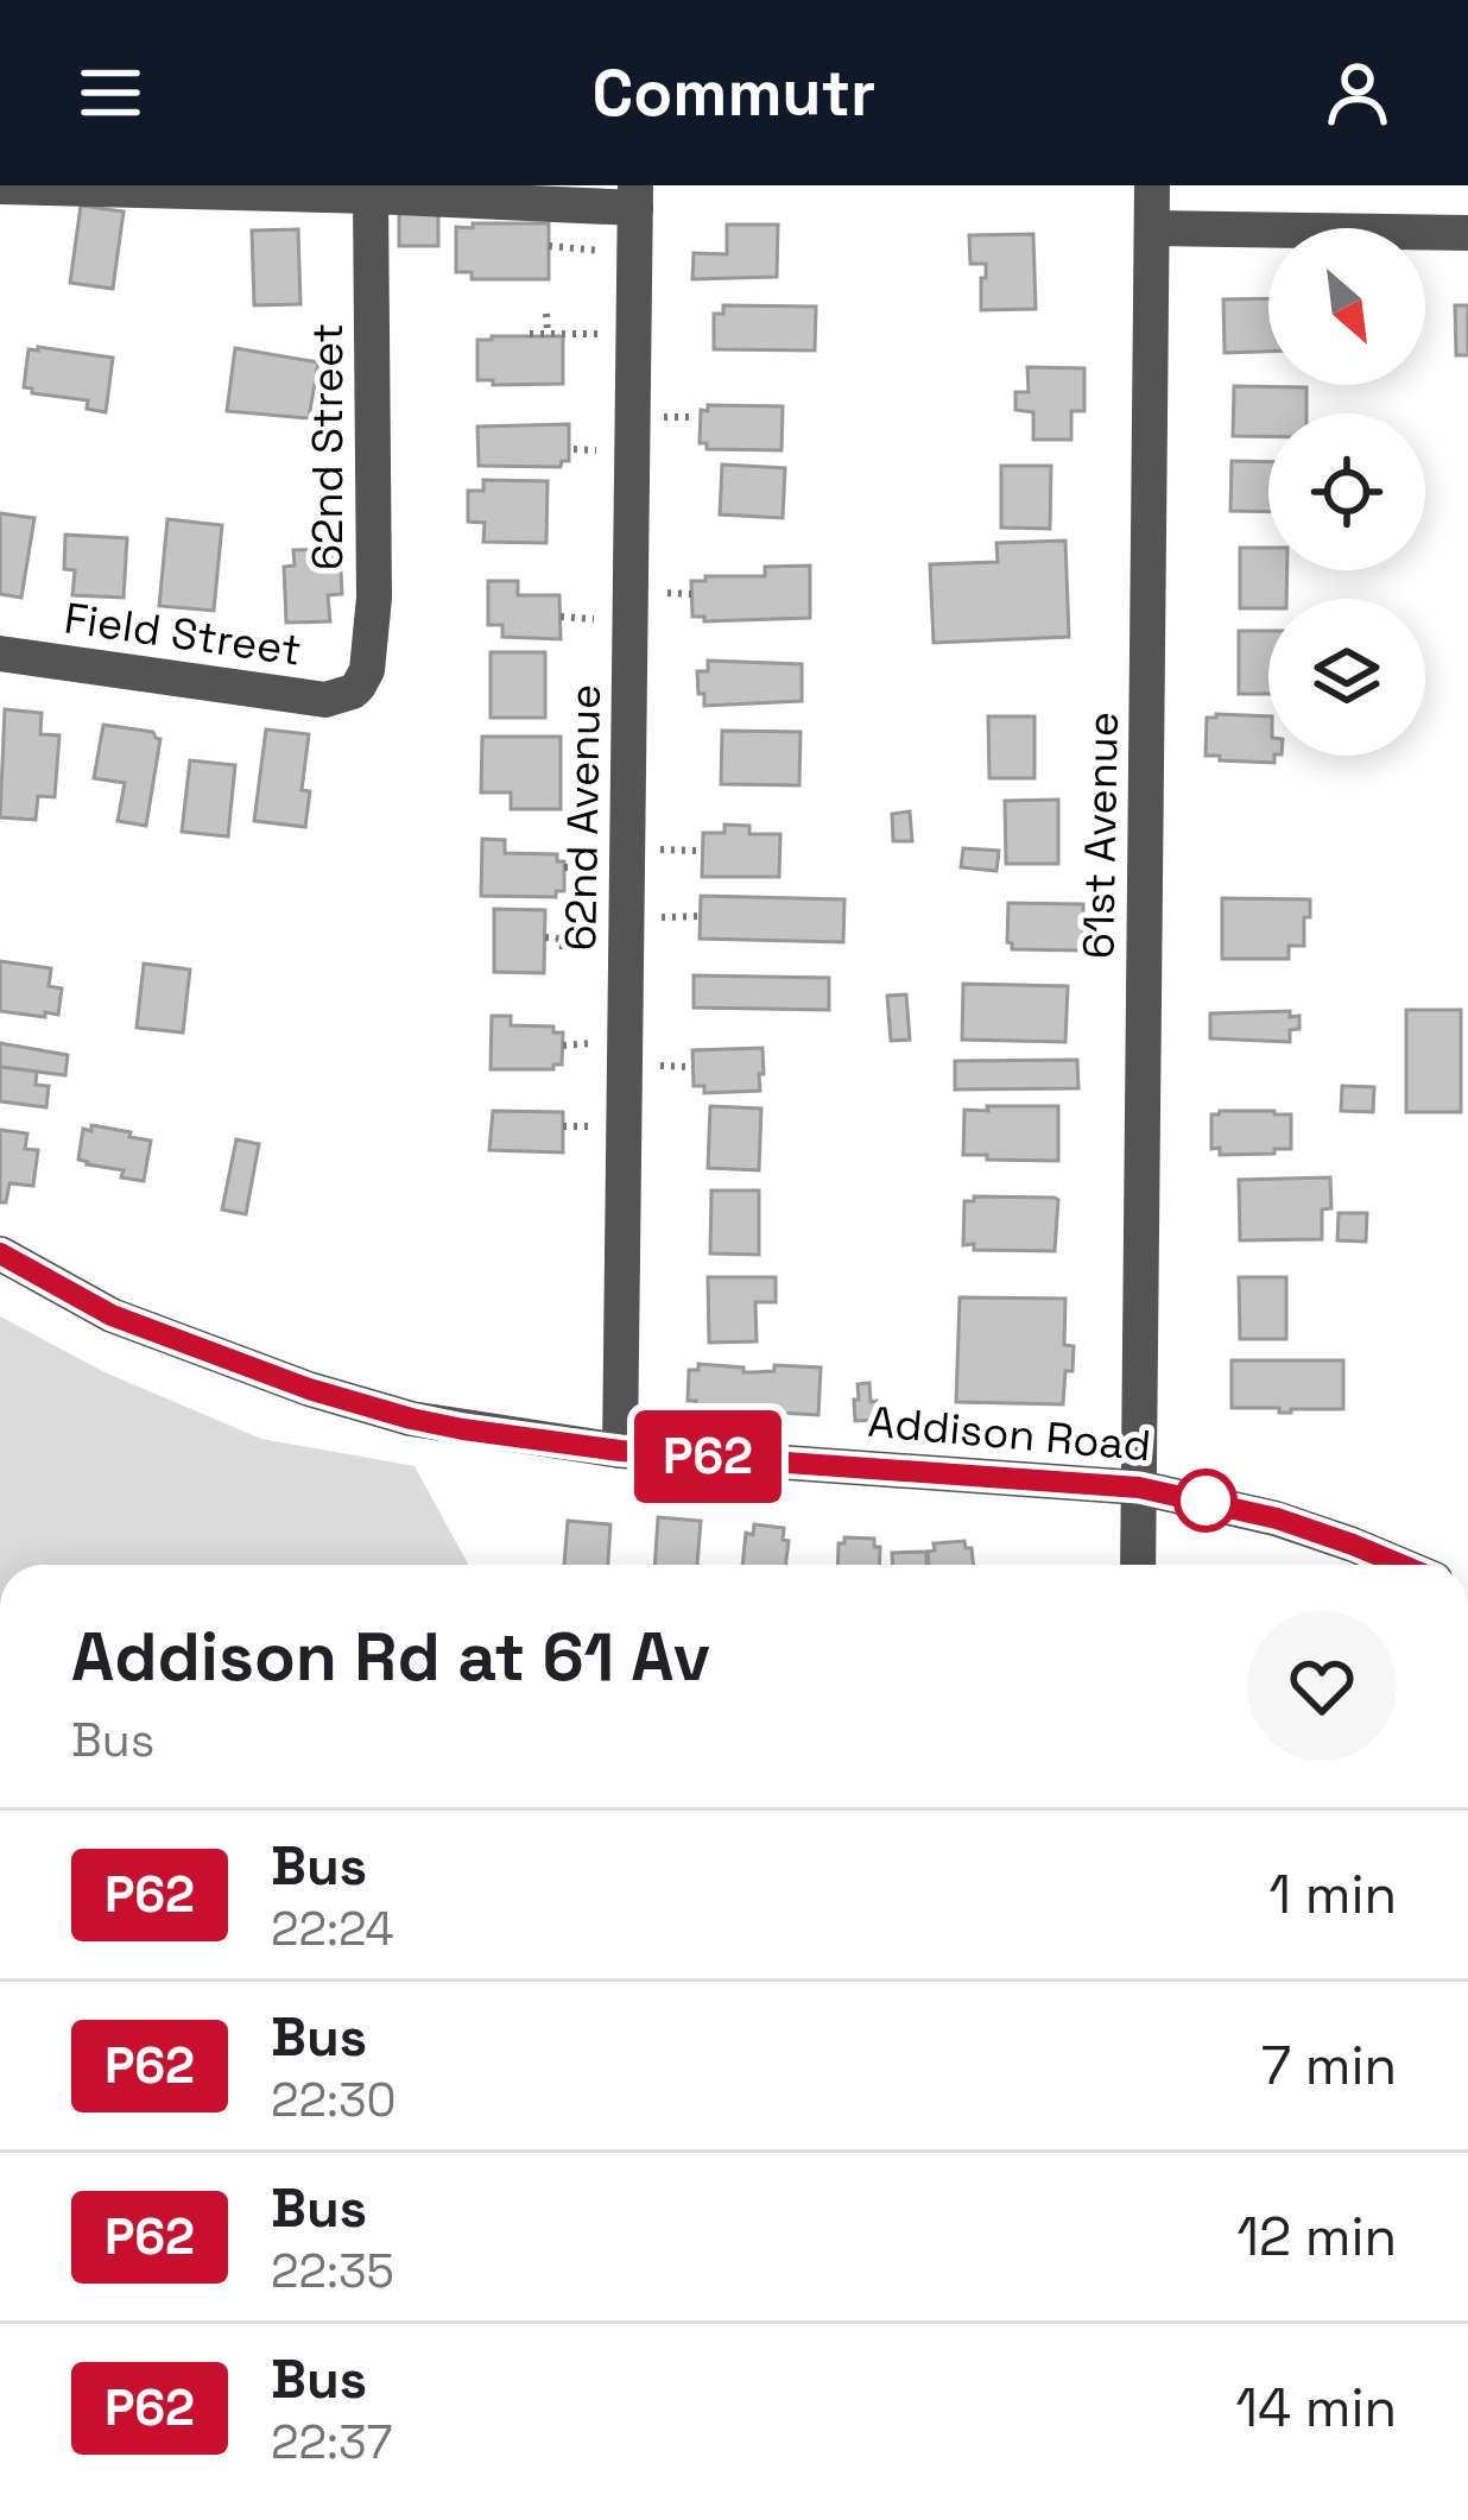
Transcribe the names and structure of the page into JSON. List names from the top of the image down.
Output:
{
  "streets": {
    "street": [
      "62nd Street",
      "Field Street",
      "62nd Avenue",
      "61st Avenue",
      "Addison Road"
    ]
  },
  "crossings": [
    ["62nd Street", "Field Street"],
    ["62nd Avenue", "Addison Road"],
    ["61st Avenue", "Addison Road"]
  ],
  "lines": ["bus line P62"],
  "north": "bottom right",
  "page": {
    "header": "Commutr",
    "on_map": "P62",
    "heading": ["Addison Rd at 61 Av", "Bus"],
    "list": [
      {
        "mark": "P62",
        "name": "Bus",
        "note": "22:24",
        "value": "1 min"
      },
      {
        "mark": "P62",
        "name": "Bus",
        "note": "22:30",
        "value": "7 min"
      },
      {
        "mark": "P62",
        "name": "Bus",
        "note": "22:35",
        "value": "12 min"
      },
      {
        "mark": "P62",
        "name": "Bus",
        "note": "22:37",
        "value": "14 min"
      }
    ]
  }
}
